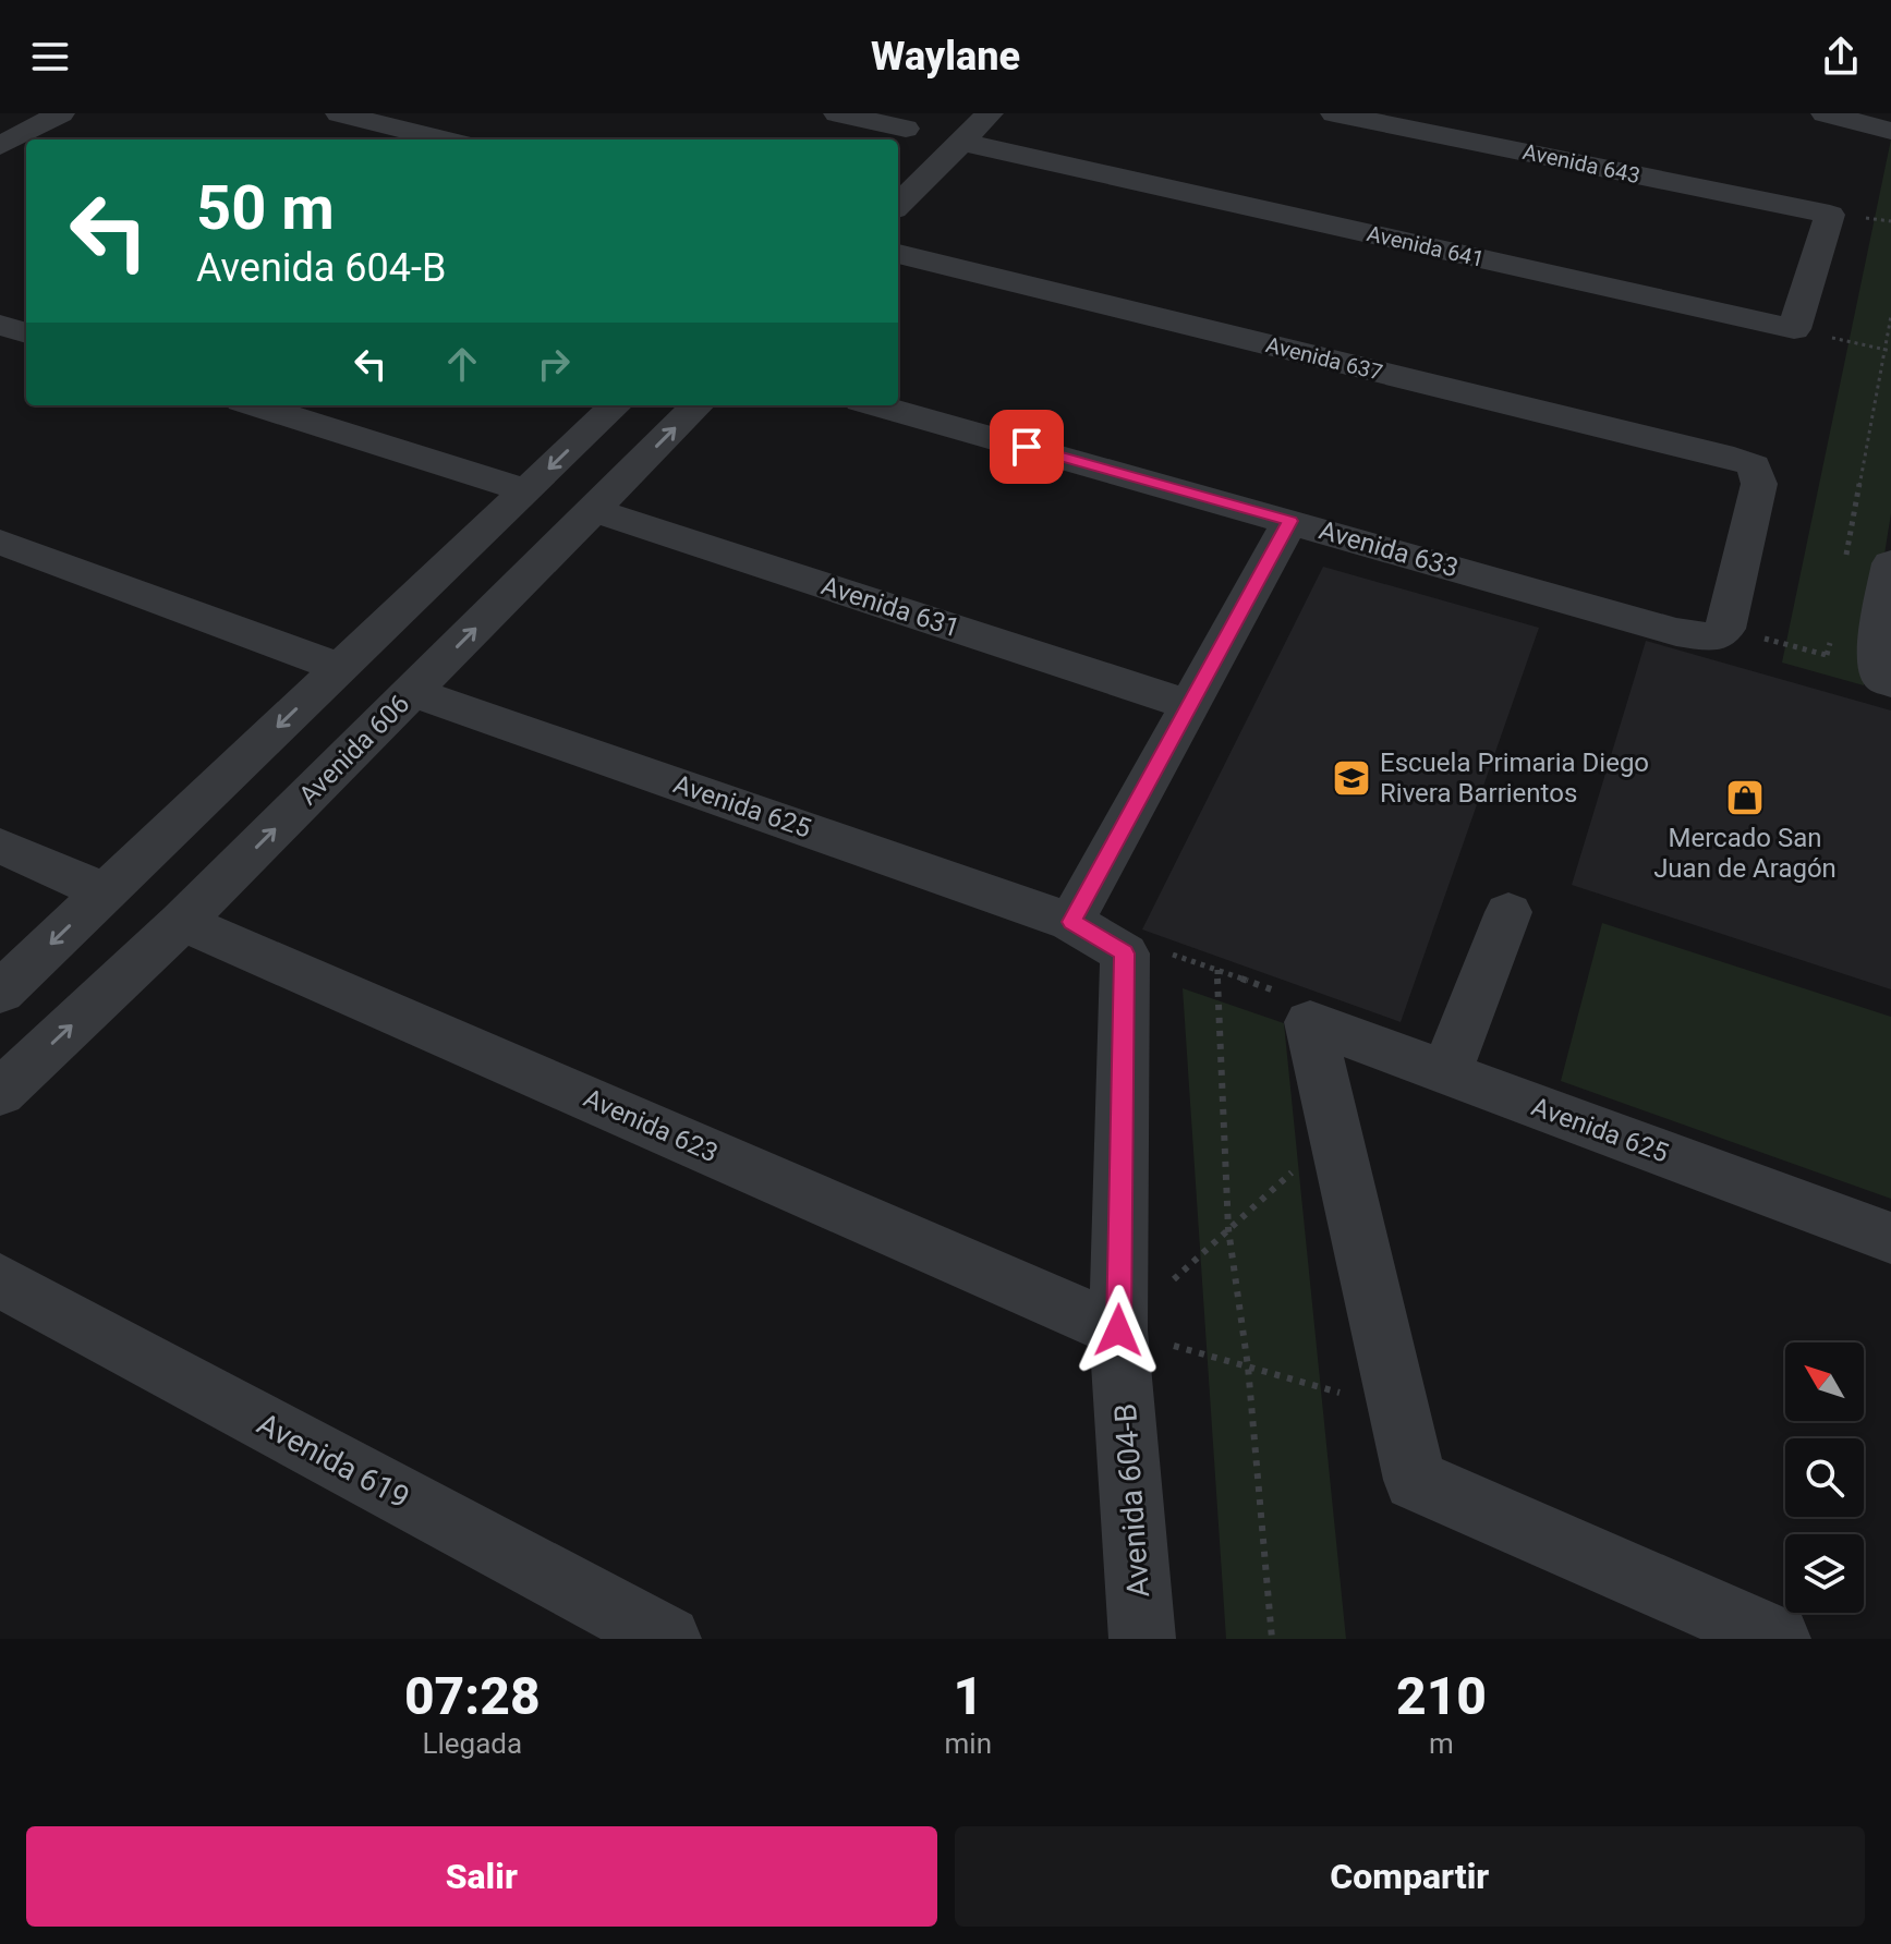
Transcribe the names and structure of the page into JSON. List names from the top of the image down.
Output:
{
  "streets": {
    "street": [
      "Avenida 643",
      "Avenida 641",
      "Avenida 637",
      "Avenida 633",
      "Avenida 631",
      "Avenida 606",
      "Avenida 625",
      "Avenida 623",
      "Avenida 619",
      "Avenida 604-B"
    ]
  },
  "crossings": [
    ["Avenida 643", "Avenida 641"],
    ["Avenida 637", "Avenida 633"],
    ["Avenida 631", "Avenida 606"],
    ["Avenida 606", "Avenida 625"],
    ["Avenida 606", "Avenida 623"],
    ["Avenida 623", "Avenida 604-B"]
  ],
  "places": {
    "school or university": ["Escuela Primaria Diego Rivera Barrientos"],
    "shop": ["Mercado San Juan de Aragón"]
  },
  "north": "top left",
  "page": {
    "header": "Waylane",
    "turn": ["50 m", "Avenida 604-B"],
    "eta": [
      "07:28",
      "Llegada",
      "1",
      "min",
      "210",
      "m"
    ],
    "buttons": ["Salir", "Compartir"]
  }
}
